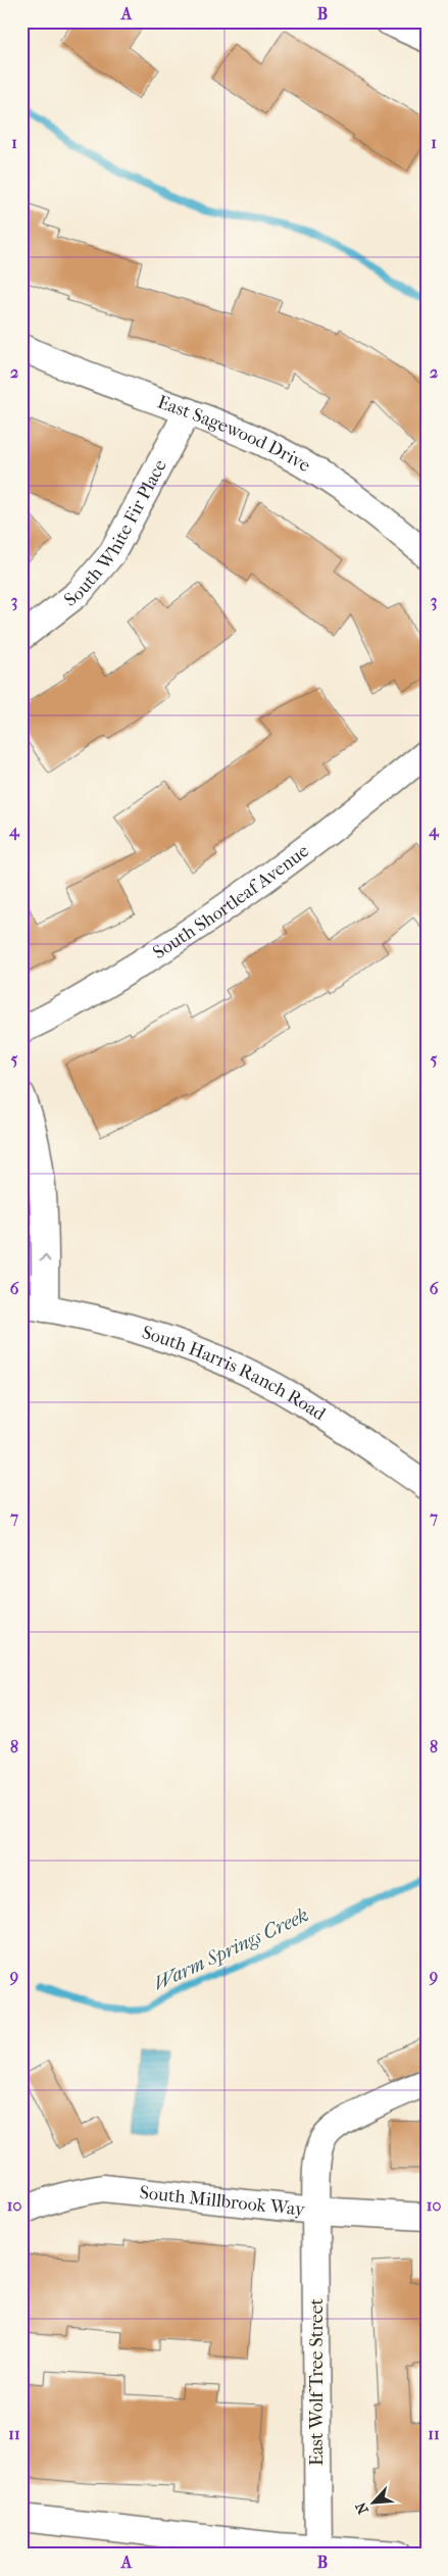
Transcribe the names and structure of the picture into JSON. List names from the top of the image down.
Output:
{
  "streets": {
    "street": [
      "East Sagewood Drive",
      "South White Fir Place",
      "South Shortleaf Avenue",
      "South Harris Ranch Road",
      "South Millbrook Way",
      "East Wolf Tree Street"
    ]
  },
  "crossings": [
    ["East Sagewood Drive", "South White Fir Place"],
    ["South Millbrook Way", "East Wolf Tree Street"]
  ],
  "water": ["Warm Springs Creek"],
  "north": "bottom left",
  "grid": {
    "columns": ["A", "B"],
    "rows": [
      "1",
      "2",
      "3",
      "4",
      "5",
      "6",
      "7",
      "8",
      "9",
      "10",
      "11"
    ]
  }
}
